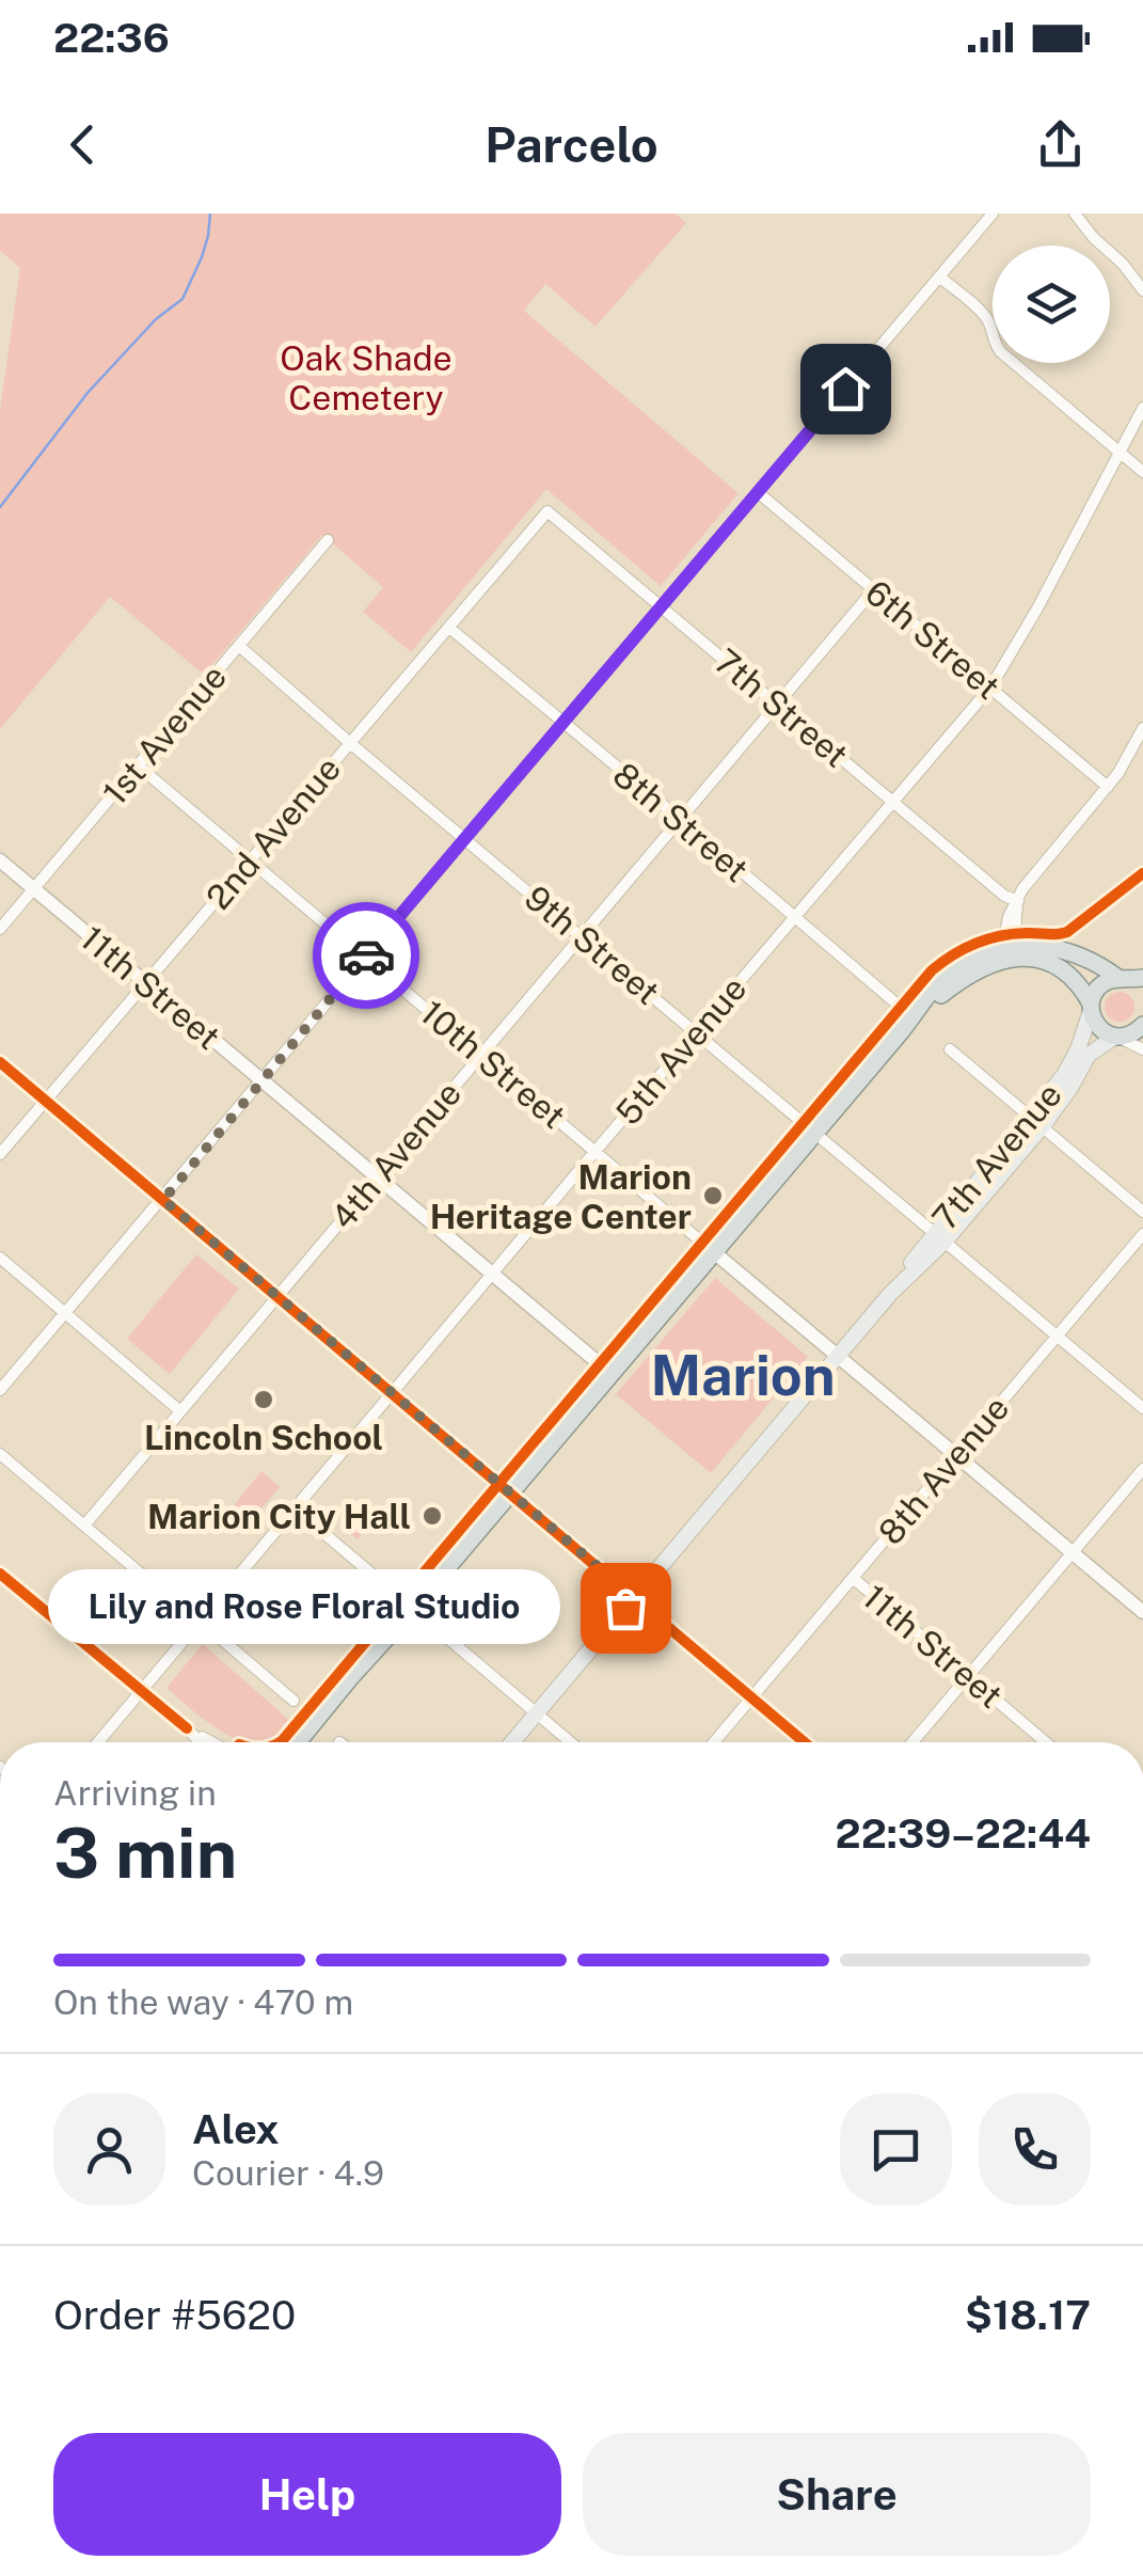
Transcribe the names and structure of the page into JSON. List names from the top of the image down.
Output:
{
  "streets": {
    "main road": ["7th Avenue"],
    "street": [
      "6th Street",
      "7th Street",
      "1st Avenue",
      "8th Street",
      "2nd Avenue",
      "9th Street",
      "11th Street",
      "5th Avenue",
      "10th Street",
      "4th Avenue",
      "8th Avenue"
    ]
  },
  "crossings": [
    ["6th Street", "5th Avenue"],
    ["6th Street", "4th Avenue"],
    ["7th Street", "2nd Avenue"],
    ["7th Street", "5th Avenue"],
    ["7th Street", "4th Avenue"],
    ["1st Avenue", "9th Street"],
    ["1st Avenue", "11th Street"],
    ["1st Avenue", "10th Street"],
    ["8th Street", "2nd Avenue"],
    ["8th Street", "5th Avenue"],
    ["8th Street", "4th Avenue"],
    ["2nd Avenue", "9th Street"],
    ["2nd Avenue", "11th Street"],
    ["2nd Avenue", "10th Street"],
    ["9th Street", "5th Avenue"],
    ["9th Street", "4th Avenue"],
    ["9th Street", "7th Avenue"],
    ["9th Street", "8th Avenue"],
    ["11th Street", "5th Avenue"],
    ["11th Street", "4th Avenue"],
    ["11th Street", "8th Avenue"],
    ["5th Avenue", "10th Street"],
    ["10th Street", "4th Avenue"],
    ["10th Street", "7th Avenue"],
    ["10th Street", "8th Avenue"]
  ],
  "districts": ["Marion"],
  "parks": ["Oak Shade Cemetery"],
  "places": [
    "Marion Heritage Center",
    "Lincoln School",
    "Marion City Hall",
    "Lily and Rose Floral Studio"
  ],
  "page": {
    "status": "22:36",
    "header": "Parcelo",
    "bubble": "Lily and Rose Floral Studio",
    "heading": ["3 min", "Arriving in", "22:39–22:44"],
    "panel": [
      "Alex",
      "Courier · 4.9",
      "Order #5620",
      "$18.17"
    ],
    "bar": "On the way · 470 m",
    "buttons": ["Help", "Share"]
  }
}
